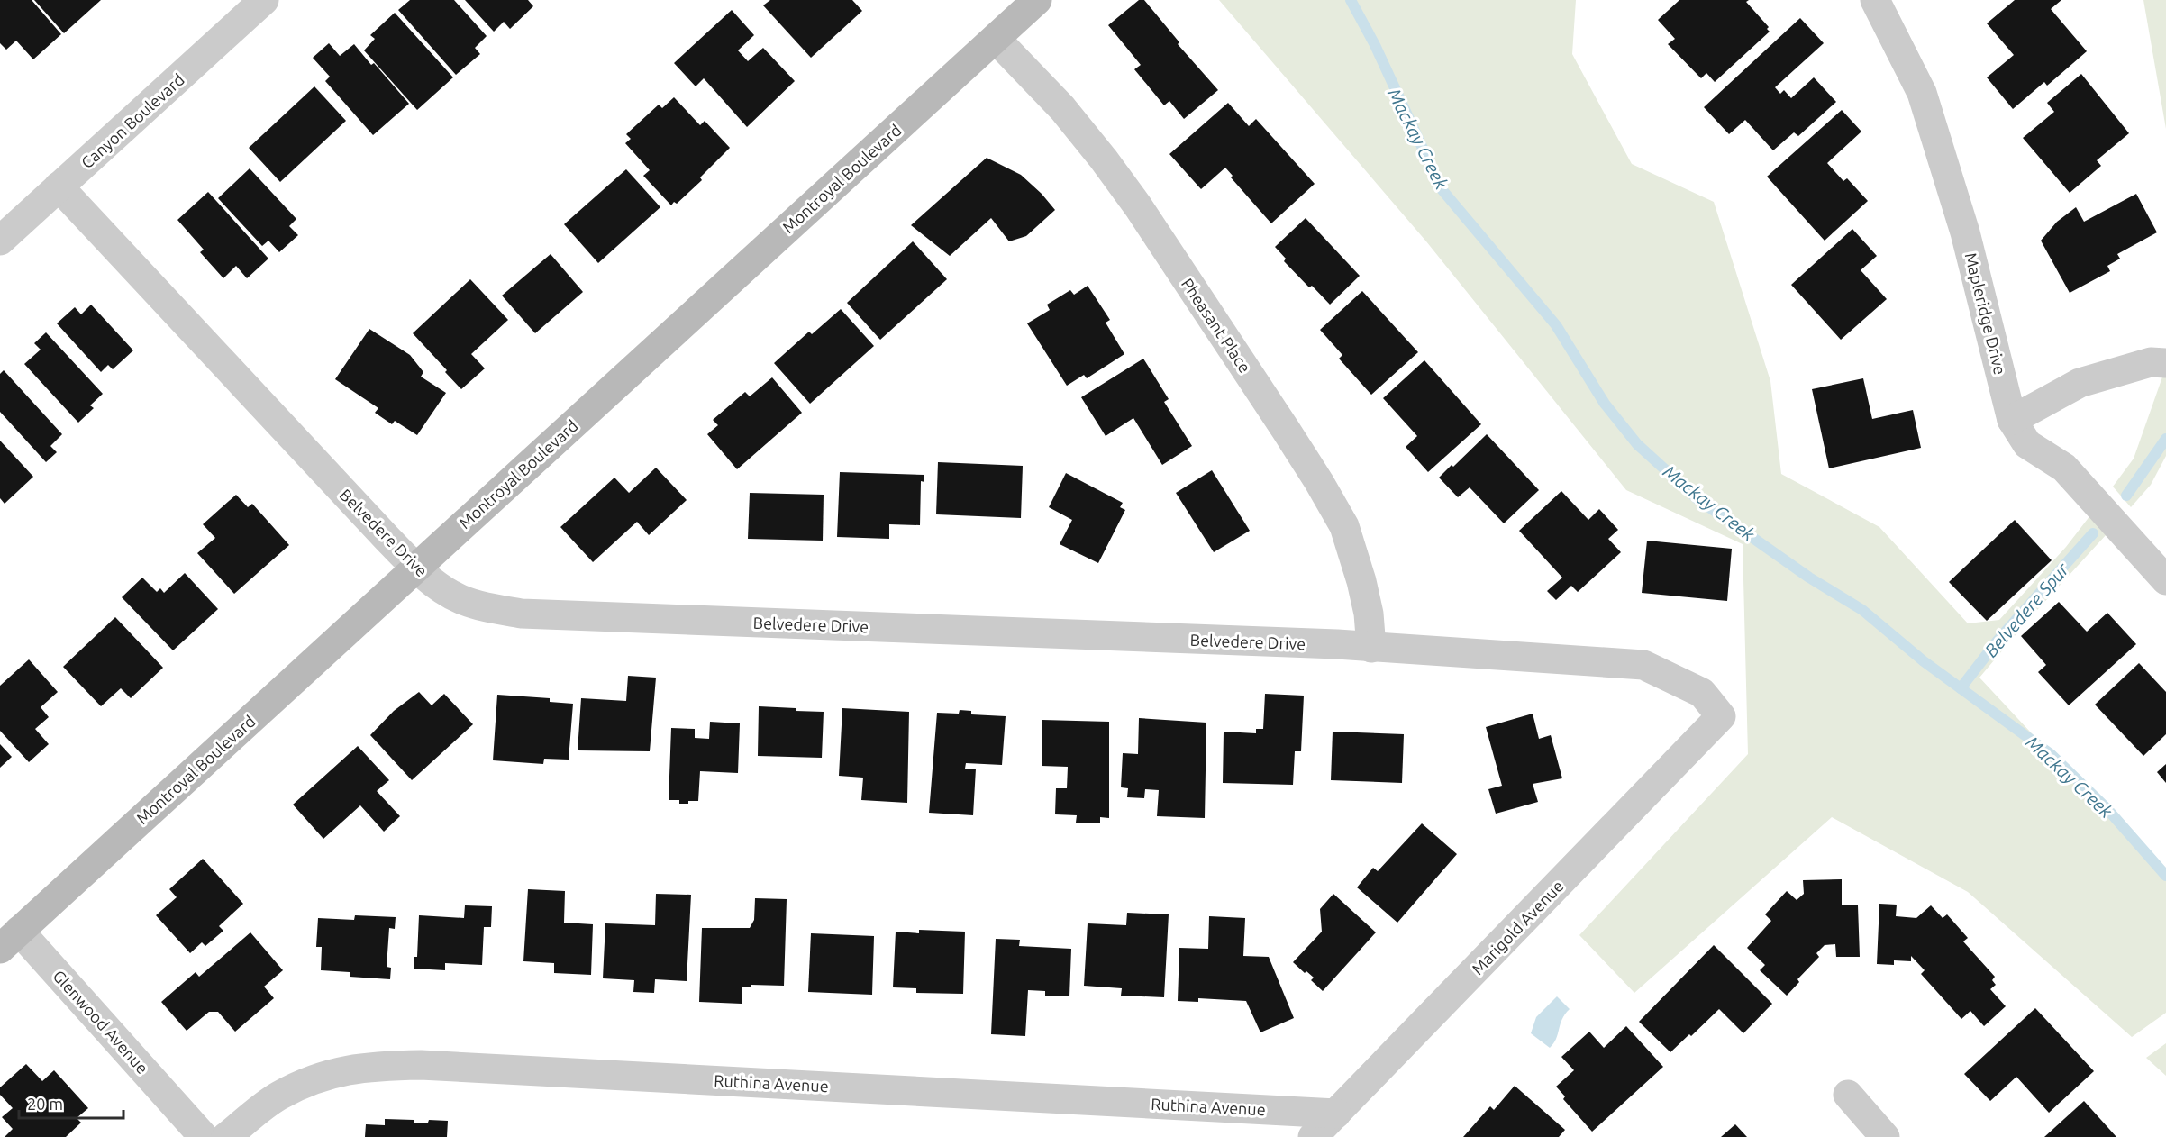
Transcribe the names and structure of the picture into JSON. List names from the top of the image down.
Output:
{
  "streets": {
    "street": [
      "Canyon Boulevard",
      "Montroyal Boulevard",
      "Mapleridge Drive",
      "Pheasant Place",
      "Belvedere Drive",
      "Marigold Avenue",
      "Glenwood Avenue",
      "Ruthina Avenue"
    ]
  },
  "crossings": [
    ["Canyon Boulevard", "Belvedere Drive"],
    ["Montroyal Boulevard", "Pheasant Place"],
    ["Montroyal Boulevard", "Belvedere Drive"],
    ["Montroyal Boulevard", "Glenwood Avenue"],
    ["Pheasant Place", "Belvedere Drive"],
    ["Belvedere Drive", "Marigold Avenue"],
    ["Marigold Avenue", "Ruthina Avenue"]
  ],
  "water": ["Mackay Creek", "Belvedere Spur"],
  "scale_bar": "20 m"
}
